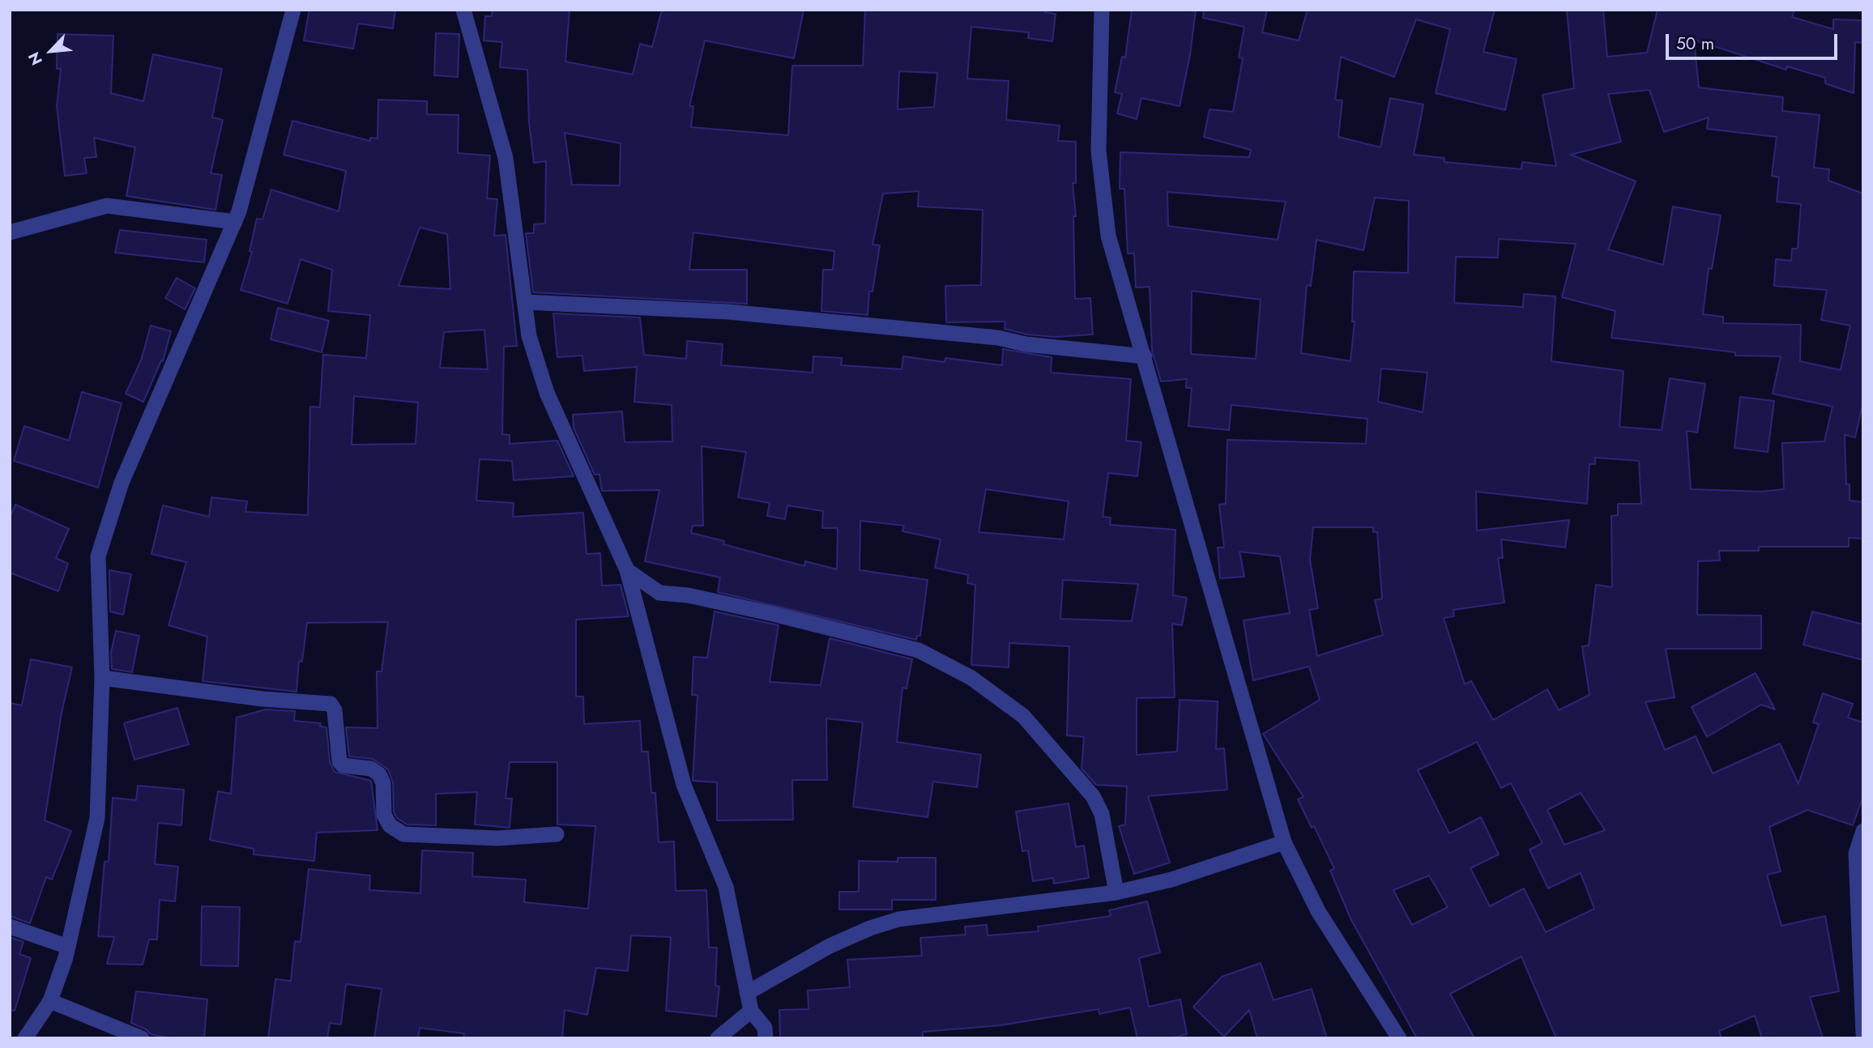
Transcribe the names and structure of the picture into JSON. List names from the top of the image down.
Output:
{
  "scale_bar": "50 m",
  "north": "bottom left"
}
